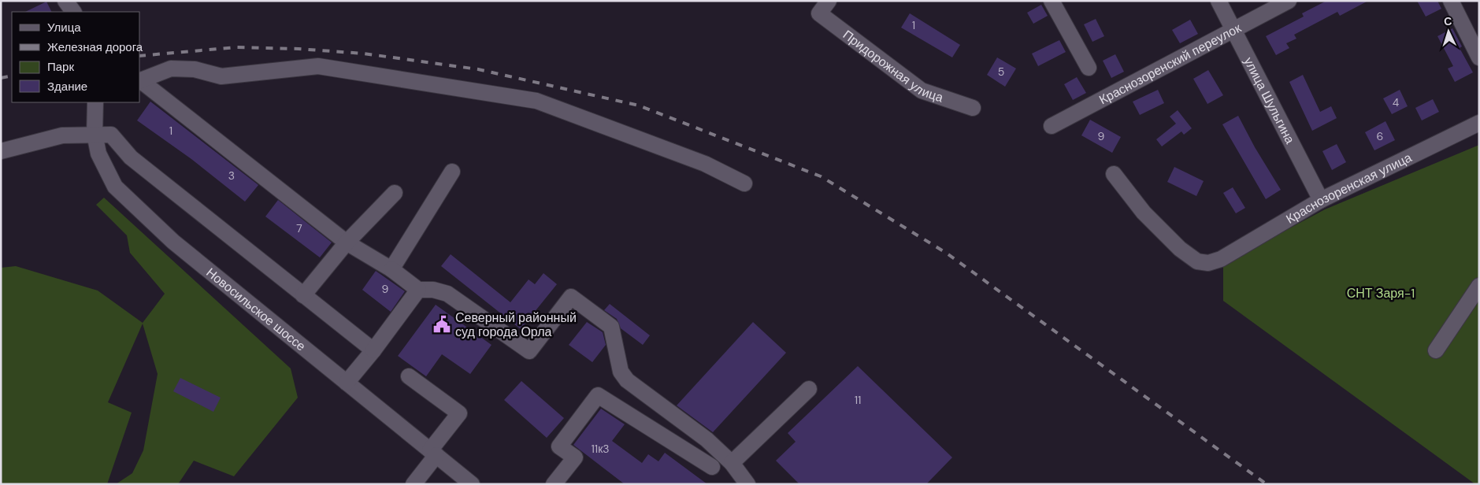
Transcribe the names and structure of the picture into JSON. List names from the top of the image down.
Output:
{
  "streets": {
    "street": [
      "Придорожная улица",
      "Краснозоренский переулок",
      "улица Шульгина",
      "Краснозоренская улица",
      "Новосильское шоссе"
    ]
  },
  "crossings": [
    ["Краснозоренский переулок", "улица Шульгина"],
    ["улица Шульгина", "Краснозоренская улица"]
  ],
  "parks": ["СНТ Заря-1"],
  "places": {
    "public building": ["Северный районный суд города Орла"]
  },
  "house_numbers": [
    "1",
    "5",
    "4",
    "1",
    "9",
    "6",
    "3",
    "7",
    "9",
    "11",
    "11к3"
  ],
  "legend": [
    "Улица",
    "Железная дорога",
    "Парк",
    "Здание"
  ],
  "north": "top"
}
